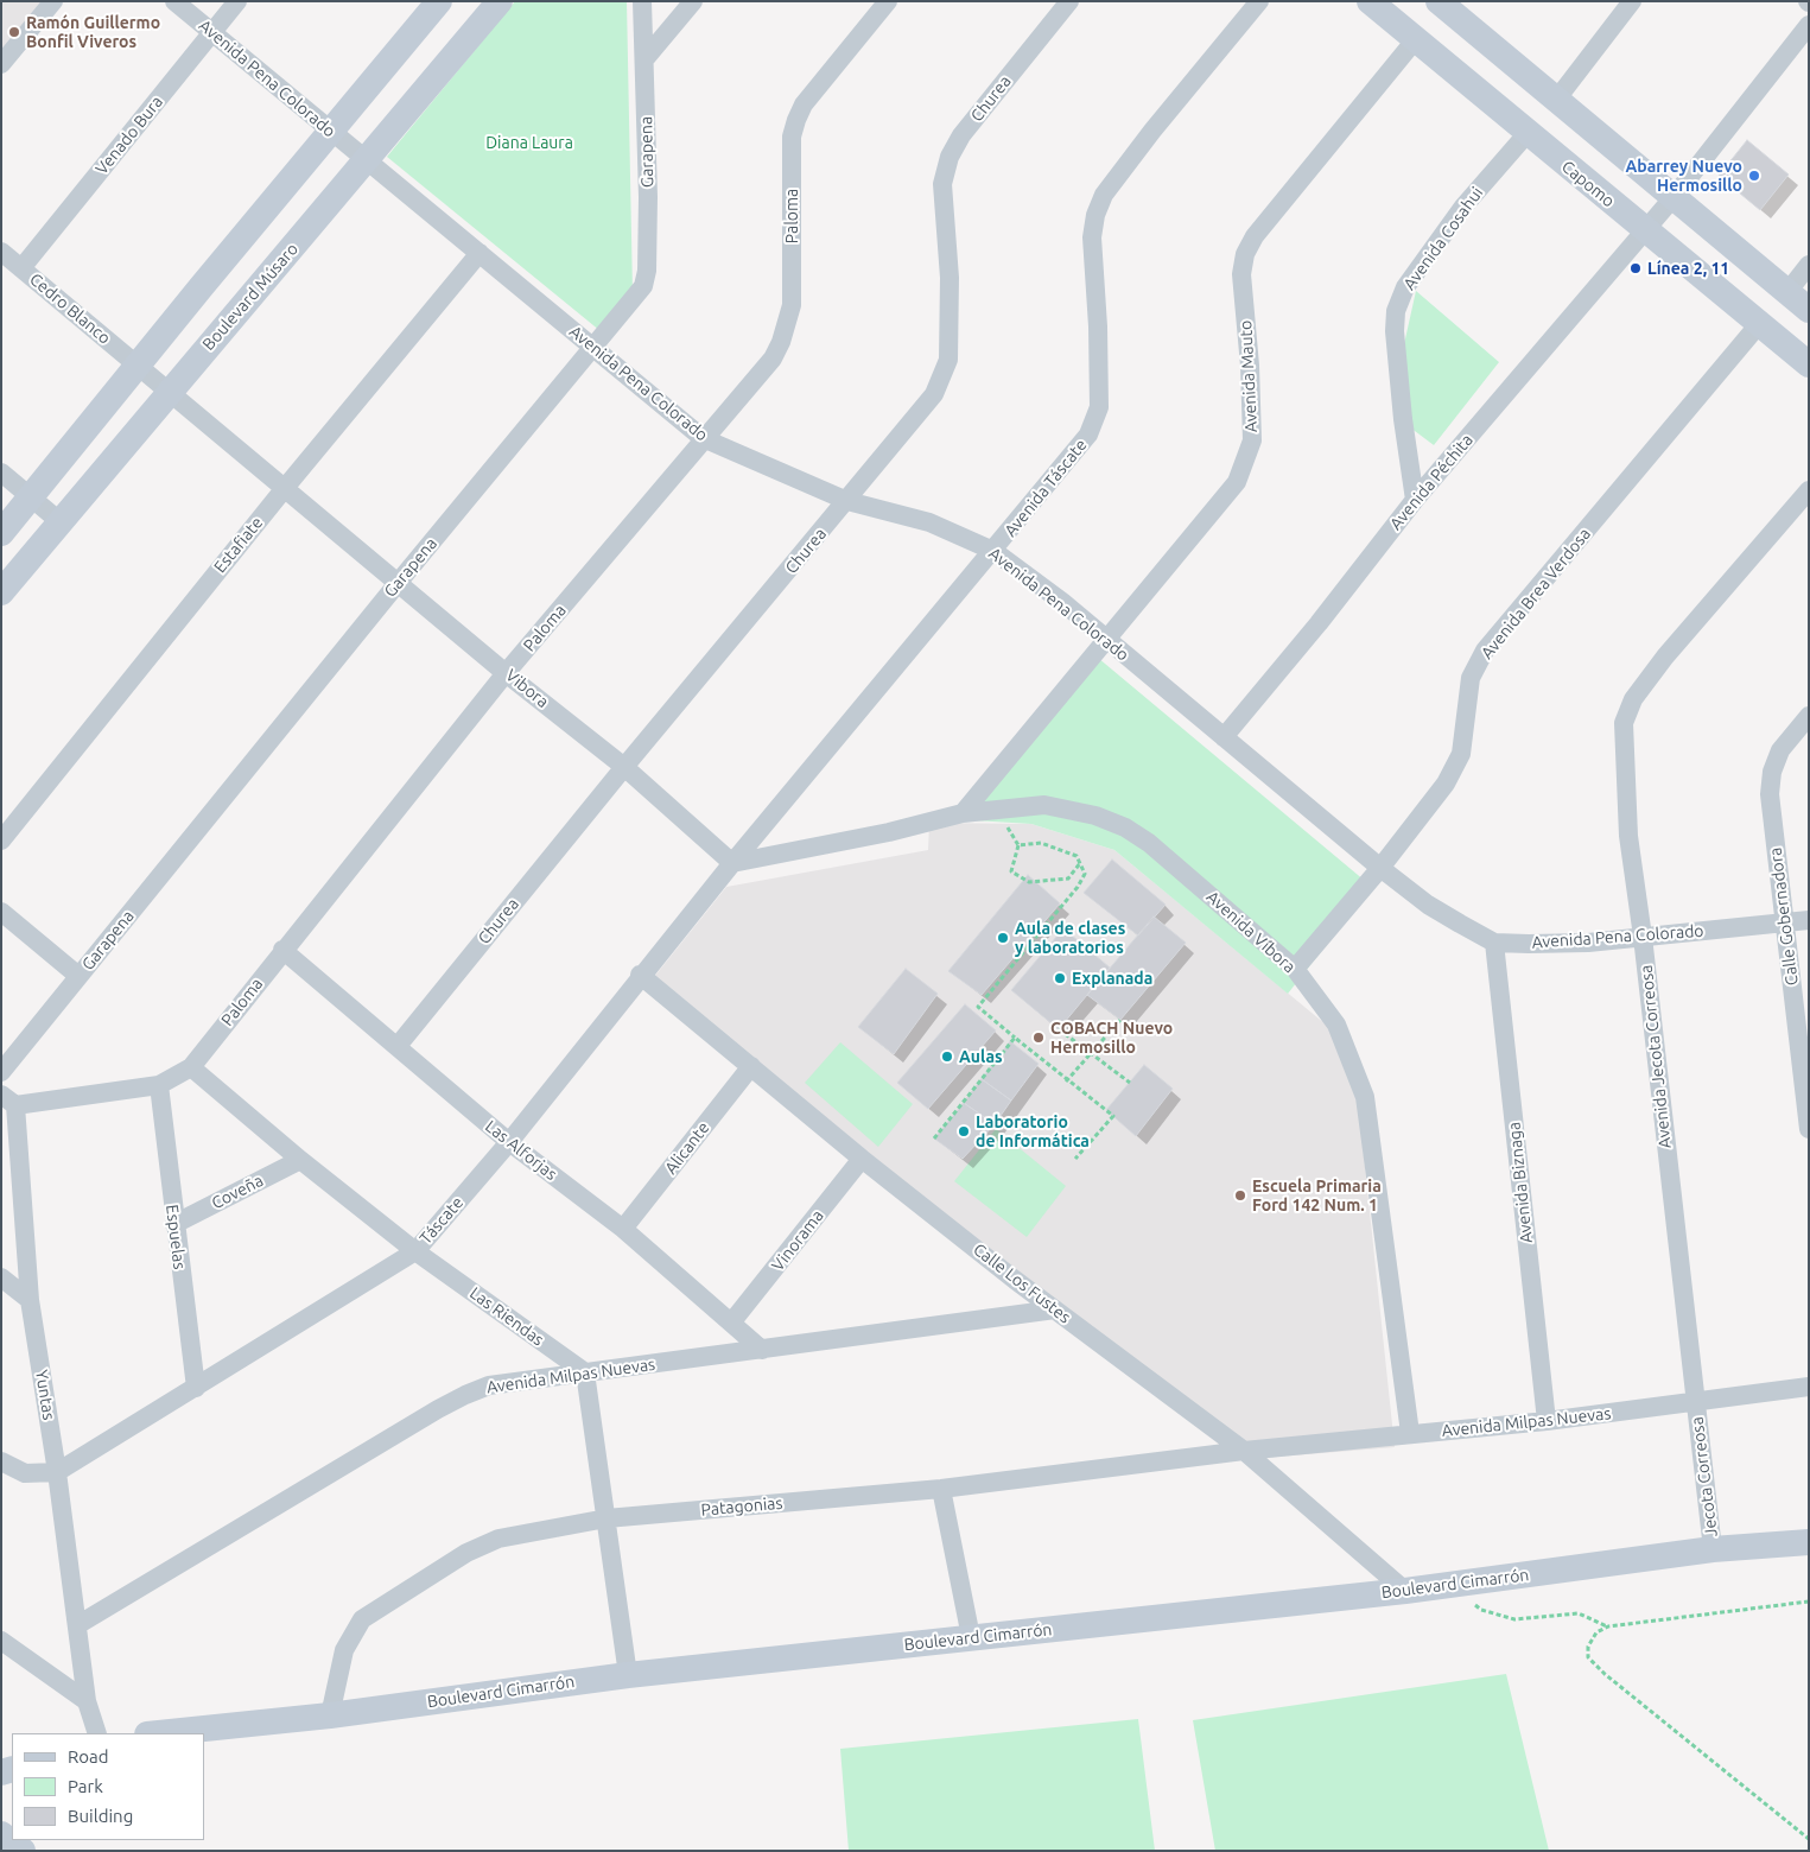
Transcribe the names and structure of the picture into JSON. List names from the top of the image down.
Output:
{
  "streets": {
    "street": [
      "Avenida Pena Colorado",
      "Churea",
      "Venado Bura",
      "Garapena",
      "Capomo",
      "Paloma",
      "Avenida Cosahui",
      "Boulevard Músaro",
      "Cedro Blanco",
      "Avenida Mauto",
      "Avenida Péchita",
      "Avenida Táscate",
      "Estafiate",
      "Avenida Brea Verdosa",
      "Vibora",
      "Calle Gobernadora",
      "Avenida Víbora",
      "Avenida Jecota Correosa",
      "Alicante",
      "Las Alforjas",
      "Avenida Biznaga",
      "Coveña",
      "Táscate",
      "Espuelas",
      "Vinorama",
      "Calle Los Fustes",
      "Las Riendas",
      "Avenida Milpas Nuevas",
      "Yuntas",
      "Jecota Correosa",
      "Patagonias",
      "Boulevard Cimarrón"
    ]
  },
  "crossings": [
    ["Avenida Pena Colorado", "Churea"],
    ["Avenida Pena Colorado", "Venado Bura"],
    ["Avenida Pena Colorado", "Garapena"],
    ["Avenida Pena Colorado", "Paloma"],
    ["Avenida Pena Colorado", "Boulevard Músaro"],
    ["Avenida Pena Colorado", "Avenida Mauto"],
    ["Avenida Pena Colorado", "Avenida Péchita"],
    ["Avenida Pena Colorado", "Avenida Táscate"],
    ["Avenida Pena Colorado", "Estafiate"],
    ["Avenida Pena Colorado", "Avenida Brea Verdosa"],
    ["Avenida Pena Colorado", "Calle Gobernadora"],
    ["Avenida Pena Colorado", "Avenida Jecota Correosa"],
    ["Avenida Pena Colorado", "Avenida Biznaga"],
    ["Churea", "Vibora"],
    ["Churea", "Las Alforjas"],
    ["Venado Bura", "Cedro Blanco"],
    ["Garapena", "Vibora"],
    ["Capomo", "Avenida Cosahui"],
    ["Capomo", "Avenida Mauto"],
    ["Capomo", "Avenida Péchita"],
    ["Capomo", "Avenida Brea Verdosa"],
    ["Paloma", "Vibora"],
    ["Paloma", "Las Alforjas"],
    ["Paloma", "Espuelas"],
    ["Paloma", "Las Riendas"],
    ["Paloma", "Yuntas"],
    ["Avenida Cosahui", "Avenida Péchita"],
    ["Boulevard Músaro", "Vibora"],
    ["Cedro Blanco", "Vibora"],
    ["Avenida Mauto", "Avenida Víbora"],
    ["Avenida Táscate", "Vibora"],
    ["Avenida Táscate", "Táscate"],
    ["Estafiate", "Vibora"],
    ["Avenida Brea Verdosa", "Avenida Víbora"],
    ["Vibora", "Táscate"],
    ["Avenida Víbora", "Avenida Milpas Nuevas"],
    ["Avenida Jecota Correosa", "Avenida Milpas Nuevas"],
    ["Avenida Jecota Correosa", "Jecota Correosa"],
    ["Alicante", "Las Alforjas"],
    ["Alicante", "Calle Los Fustes"],
    ["Las Alforjas", "Táscate"],
    ["Las Alforjas", "Vinorama"],
    ["Las Alforjas", "Avenida Milpas Nuevas"],
    ["Avenida Biznaga", "Avenida Milpas Nuevas"],
    ["Coveña", "Espuelas"],
    ["Coveña", "Las Riendas"],
    ["Táscate", "Espuelas"],
    ["Táscate", "Calle Los Fustes"],
    ["Táscate", "Las Riendas"],
    ["Táscate", "Yuntas"],
    ["Vinorama", "Calle Los Fustes"],
    ["Calle Los Fustes", "Avenida Milpas Nuevas"],
    ["Calle Los Fustes", "Patagonias"],
    ["Calle Los Fustes", "Boulevard Cimarrón"],
    ["Las Riendas", "Avenida Milpas Nuevas"],
    ["Avenida Milpas Nuevas", "Yuntas"],
    ["Avenida Milpas Nuevas", "Jecota Correosa"],
    ["Avenida Milpas Nuevas", "Patagonias"],
    ["Jecota Correosa", "Boulevard Cimarrón"],
    ["Patagonias", "Boulevard Cimarrón"]
  ],
  "parks": ["Diana Laura"],
  "places": [
    "Ramón Guillermo Bonfil Viveros",
    "Abarrey Nuevo Hermosillo",
    "Línea 2, 11",
    "Aula de clases y laboratorios",
    "Explanada",
    "COBACH Nuevo Hermosillo",
    "Aulas",
    "Laboratorio de Informática",
    "Escuela Primaria Ford 142 Num. 1"
  ],
  "legend": ["Road", "Park", "Building"]
}
